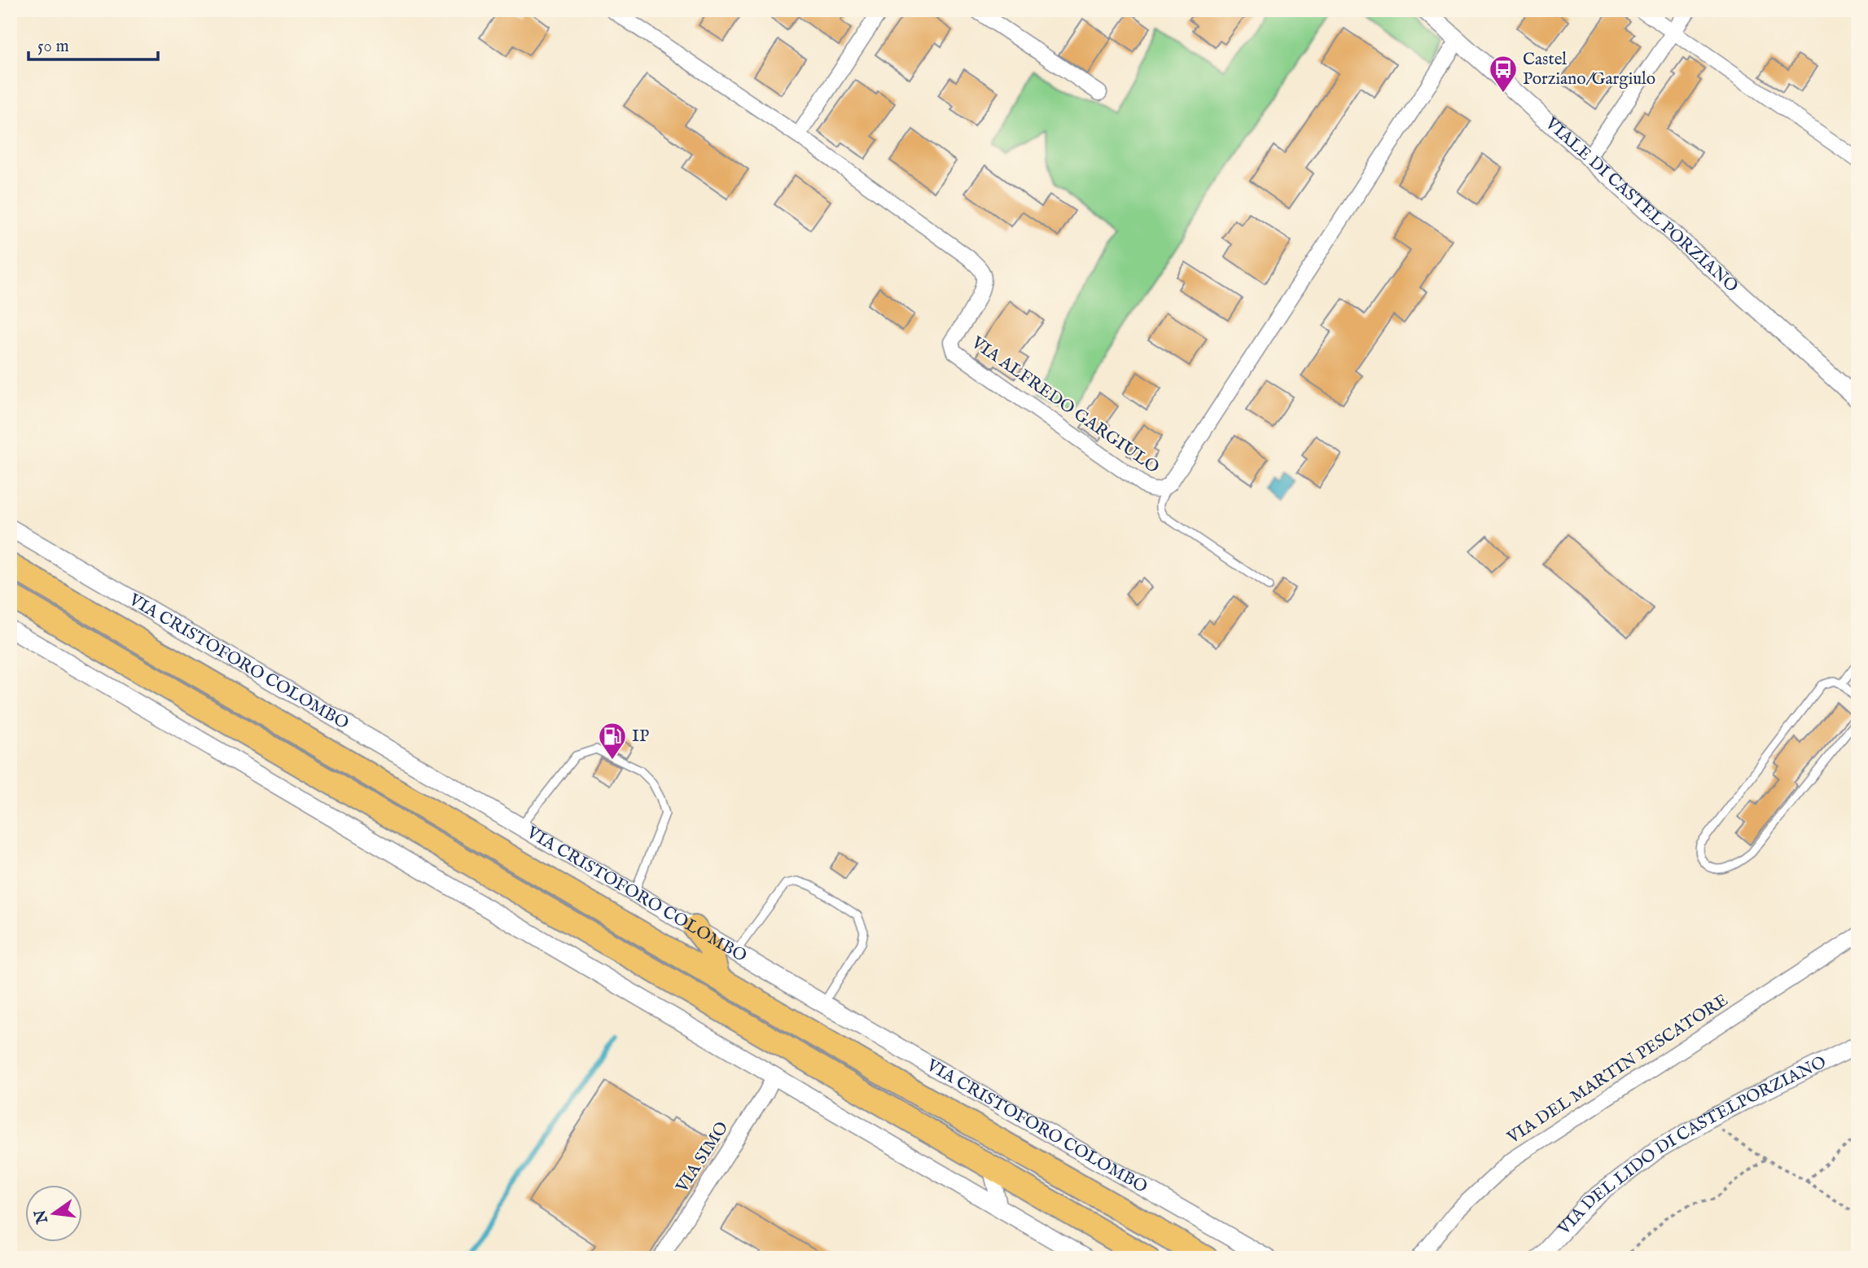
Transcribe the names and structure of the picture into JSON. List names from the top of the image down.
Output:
{
  "streets": {
    "main road": ["VIA CRISTOFORO COLOMBO"],
    "street": [
      "VIALE DI CASTEL PORZIANO",
      "VIA ALFREDO GARGIULO",
      "VIA DEL MARTIN PESCATORE",
      "VIA DEL LIDO DI CASTELPORZIANO",
      "VIA SIMO"
    ]
  },
  "crossings": [
    ["VIALE DI CASTEL PORZIANO", "VIA ALFREDO GARGIULO"]
  ],
  "places": {
    "bus stop": ["Castel Porziano/Gargiulo"],
    "fuel station": ["IP"]
  },
  "scale_bar": "50 m",
  "north": "left"
}
